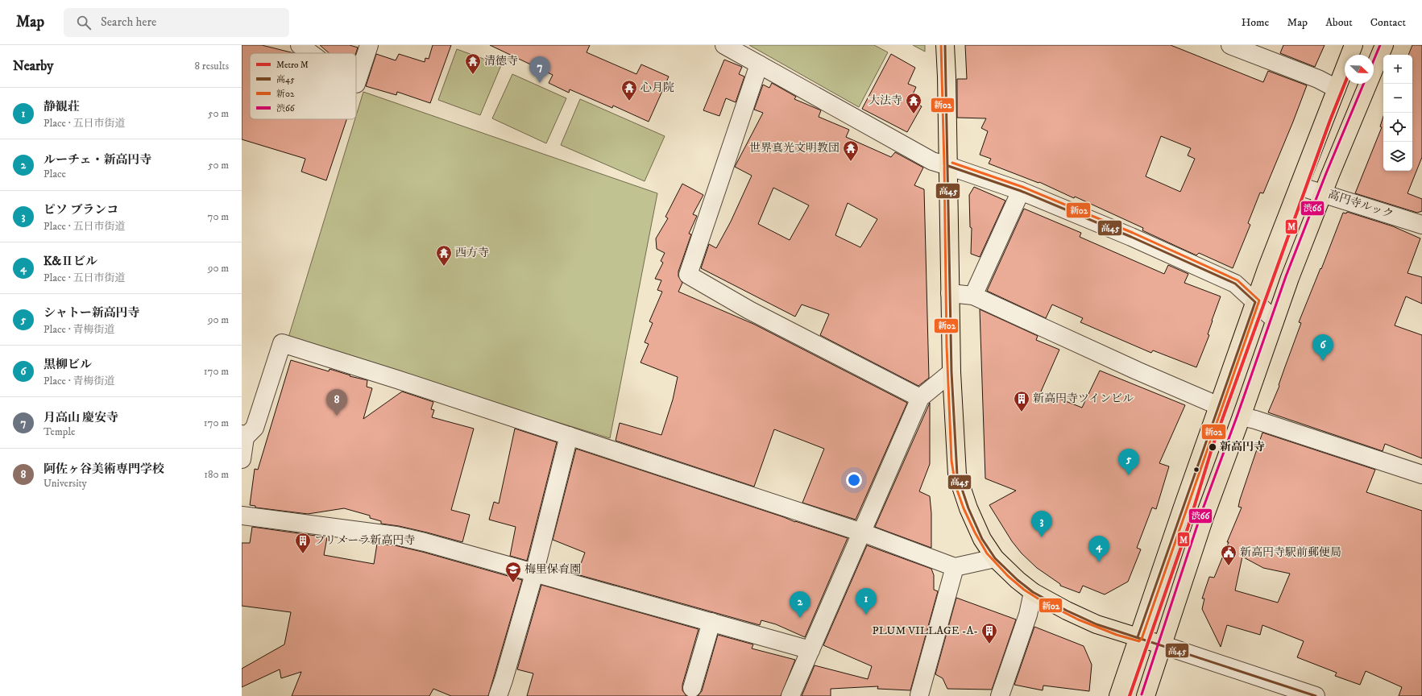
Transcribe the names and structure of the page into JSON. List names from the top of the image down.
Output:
{
  "streets": {
    "street": ["高円寺ルック"]
  },
  "places": {
    "temple": [
      "清徳寺",
      "心月院",
      "大法寺",
      "世界真光文明教団",
      "西方寺"
    ],
    "building": ["新高円寺ツインビル", "プリメーラ新高円寺", "PLUM VILLAGE -A-"],
    "other": ["新高円寺"],
    "public building": ["新高円寺駅前郵便局"],
    "school or university": ["梅里保育園"]
  },
  "lines": [
    "transit line 高45",
    "transit line 新02",
    "transit line 渋66",
    "metro line M"
  ],
  "legend": [
    "Metro M",
    "高45",
    "新02",
    "渋66"
  ],
  "north": "bottom right",
  "page": {
    "header": "Map",
    "search": "Search here",
    "nav": [
      "Home",
      "Map",
      "About",
      "Contact"
    ],
    "heading": ["Nearby", "8 results"],
    "map_buttons": ["+", "−"],
    "pins": [
      "7",
      "6",
      "8",
      "5",
      "3",
      "4",
      "1",
      "2"
    ],
    "list": [
      {
        "mark": "1",
        "name": "静観荘",
        "note": "Place · 五日市街道",
        "value": "50 m"
      },
      {
        "mark": "2",
        "name": "ルーチェ・新高円寺",
        "note": "Place",
        "value": "50 m"
      },
      {
        "mark": "3",
        "name": "ピソ ブランコ",
        "note": "Place · 五日市街道",
        "value": "70 m"
      },
      {
        "mark": "4",
        "name": "K&Ⅱビル",
        "note": "Place · 五日市街道",
        "value": "90 m"
      },
      {
        "mark": "5",
        "name": "シャトー新高円寺",
        "note": "Place · 青梅街道",
        "value": "90 m"
      },
      {
        "mark": "6",
        "name": "黒柳ビル",
        "note": "Place · 青梅街道",
        "value": "170 m"
      },
      {
        "mark": "7",
        "name": "月高山 慶安寺",
        "note": "Temple",
        "value": "170 m"
      },
      {
        "mark": "8",
        "name": "阿佐ヶ谷美術専門学校",
        "note": "University",
        "value": "180 m"
      }
    ]
  }
}
